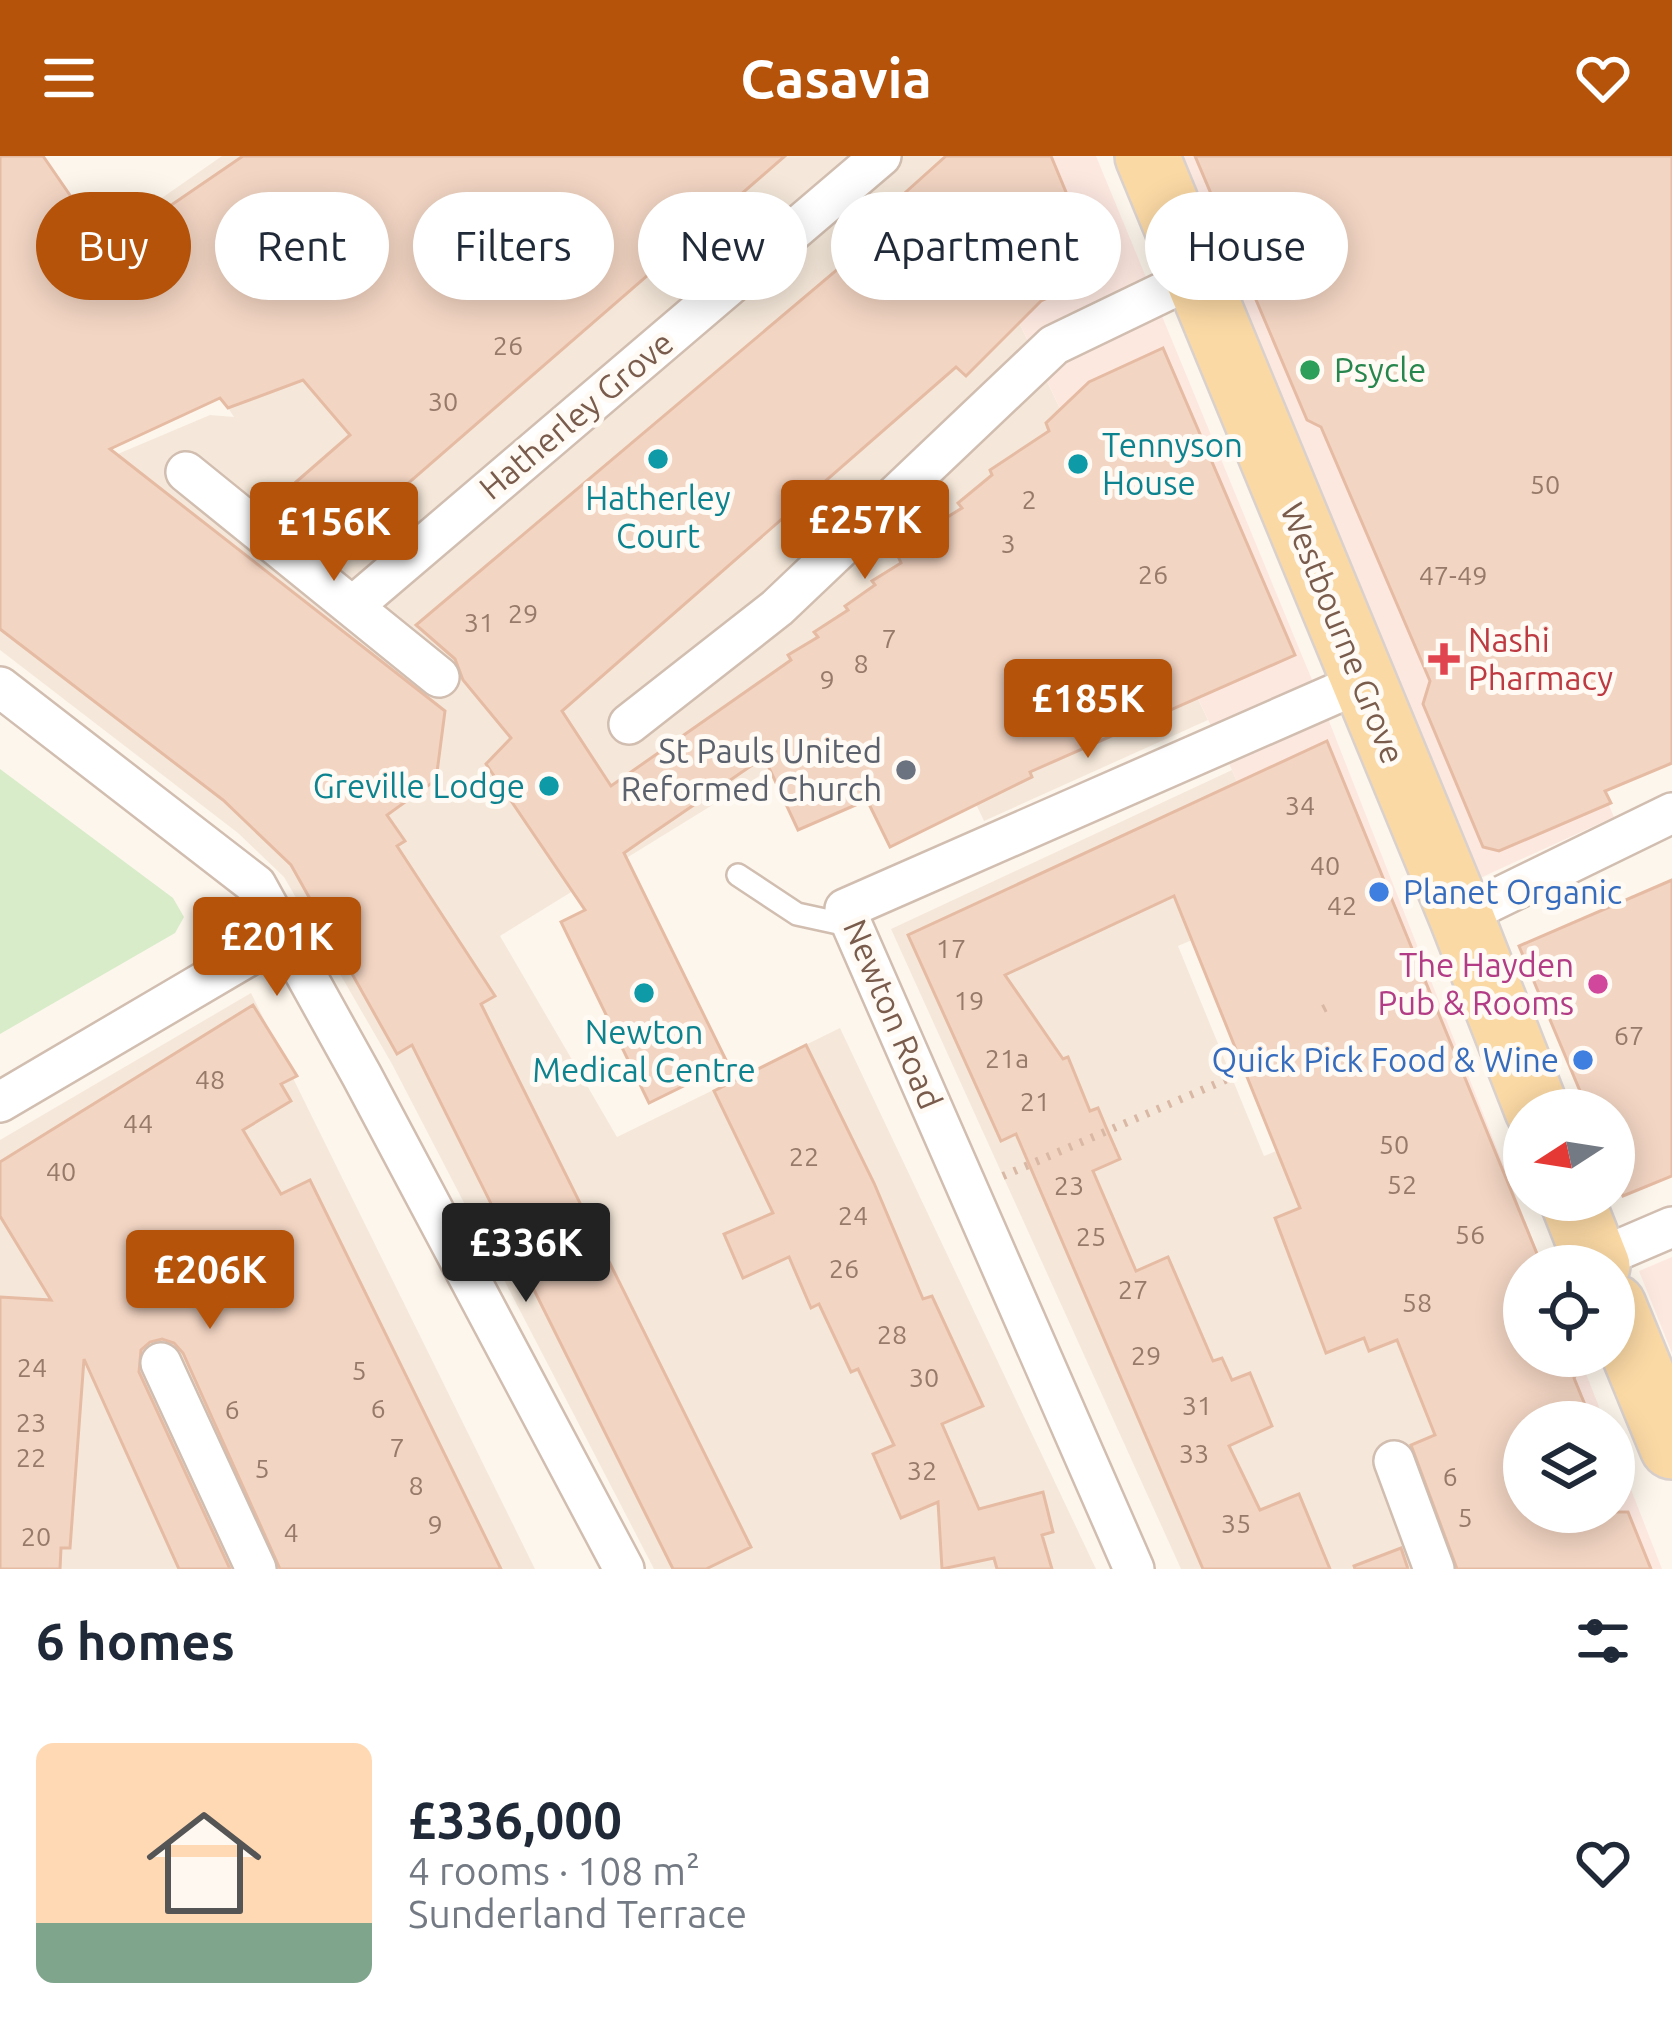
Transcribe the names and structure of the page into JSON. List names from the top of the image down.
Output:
{
  "streets": {
    "main road": ["Westbourne Grove"],
    "street": ["Hatherley Grove", "Newton Road"]
  },
  "crossings": [
    ["Westbourne Grove", "Newton Road"]
  ],
  "places": {
    "other": [
      "Psycle",
      "Hatherley Court",
      "Tennyson House",
      "St Pauls United Reformed Church",
      "Greville Lodge",
      "Planet Organic",
      "The Hayden Pub & Rooms",
      "Newton Medical Centre",
      "Quick Pick Food & Wine"
    ],
    "health": ["Nashi Pharmacy"]
  },
  "house_numbers": [
    "26",
    "30",
    "50",
    "2",
    "3",
    "26",
    "47-49",
    "29",
    "31",
    "7",
    "8",
    "9",
    "34",
    "40",
    "42",
    "17",
    "19",
    "67",
    "21a",
    "48",
    "21",
    "44",
    "50",
    "22",
    "40",
    "52",
    "23",
    "24",
    "56",
    "25",
    "26",
    "27",
    "58",
    "28",
    "29",
    "24",
    "5",
    "30",
    "31",
    "6",
    "6",
    "23",
    "7",
    "33",
    "22",
    "5",
    "32",
    "6",
    "8",
    "5",
    "35",
    "9",
    "4",
    "20"
  ],
  "north": "left",
  "page": {
    "header": "Casavia",
    "chip": [
      "Buy",
      "Rent",
      "Filters",
      "New",
      "Apartment",
      "House"
    ],
    "price": [
      "£257K",
      "£156K",
      "£185K",
      "£201K",
      "£336K",
      "£206K"
    ],
    "heading": "6 homes",
    "list": [
      {
        "name": "£336,000",
        "note": "4 rooms · 108 m² · Sunderland Terrace"
      }
    ]
  }
}
